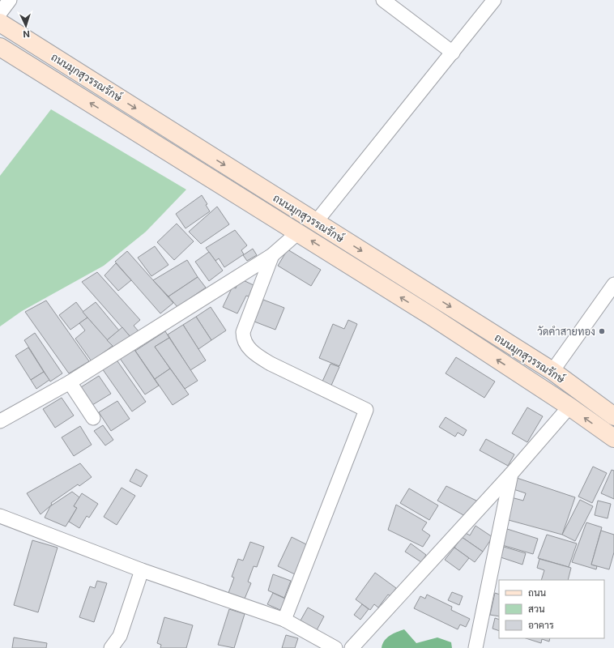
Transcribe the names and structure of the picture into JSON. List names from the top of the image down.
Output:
{
  "streets": {
    "main road": ["ถนนมุกสุวรรณรักษ์"]
  },
  "places": ["วัดคำสายทอง"],
  "legend": ["ถนน", "สวน", "อาคาร"],
  "north": "bottom"
}
